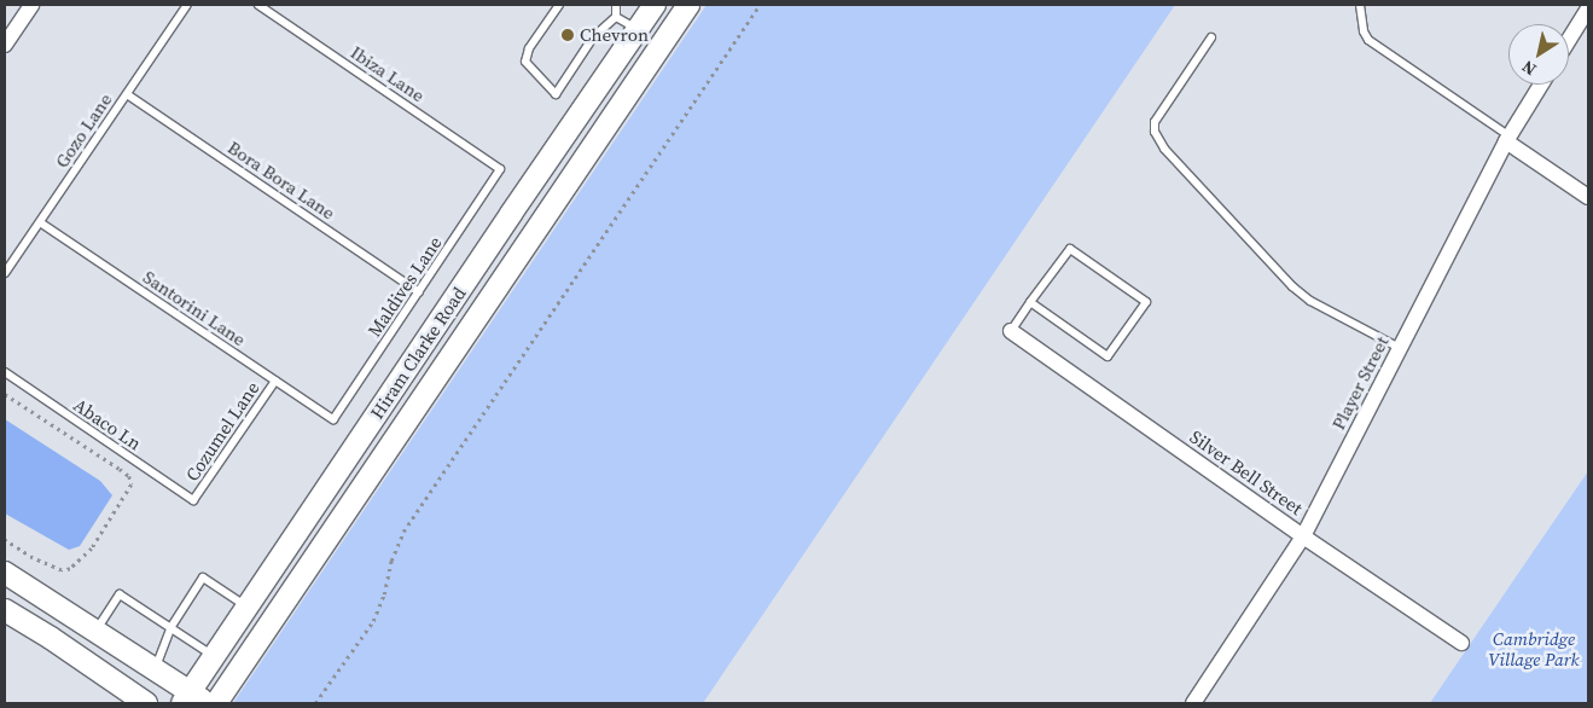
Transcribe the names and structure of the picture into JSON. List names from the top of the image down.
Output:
{
  "streets": {
    "main road": ["Hiram Clarke Road"],
    "street": ["Player Street", "Silver Bell Street"],
    "lane": [
      "Ibiza Lane",
      "Gozo Lane",
      "Bora Bora Lane",
      "Maldives Lane",
      "Santorini Lane",
      "Abaco Ln",
      "Cozumel Lane"
    ]
  },
  "crossings": [
    ["Ibiza Lane", "Maldives Lane"],
    ["Gozo Lane", "Bora Bora Lane"],
    ["Gozo Lane", "Santorini Lane"],
    ["Bora Bora Lane", "Maldives Lane"],
    ["Maldives Lane", "Santorini Lane"],
    ["Santorini Lane", "Cozumel Lane"],
    ["Player Street", "Silver Bell Street"],
    ["Abaco Ln", "Cozumel Lane"]
  ],
  "parks": ["Cambridge Village Park"],
  "places": ["Chevron"],
  "north": "bottom left"
}
